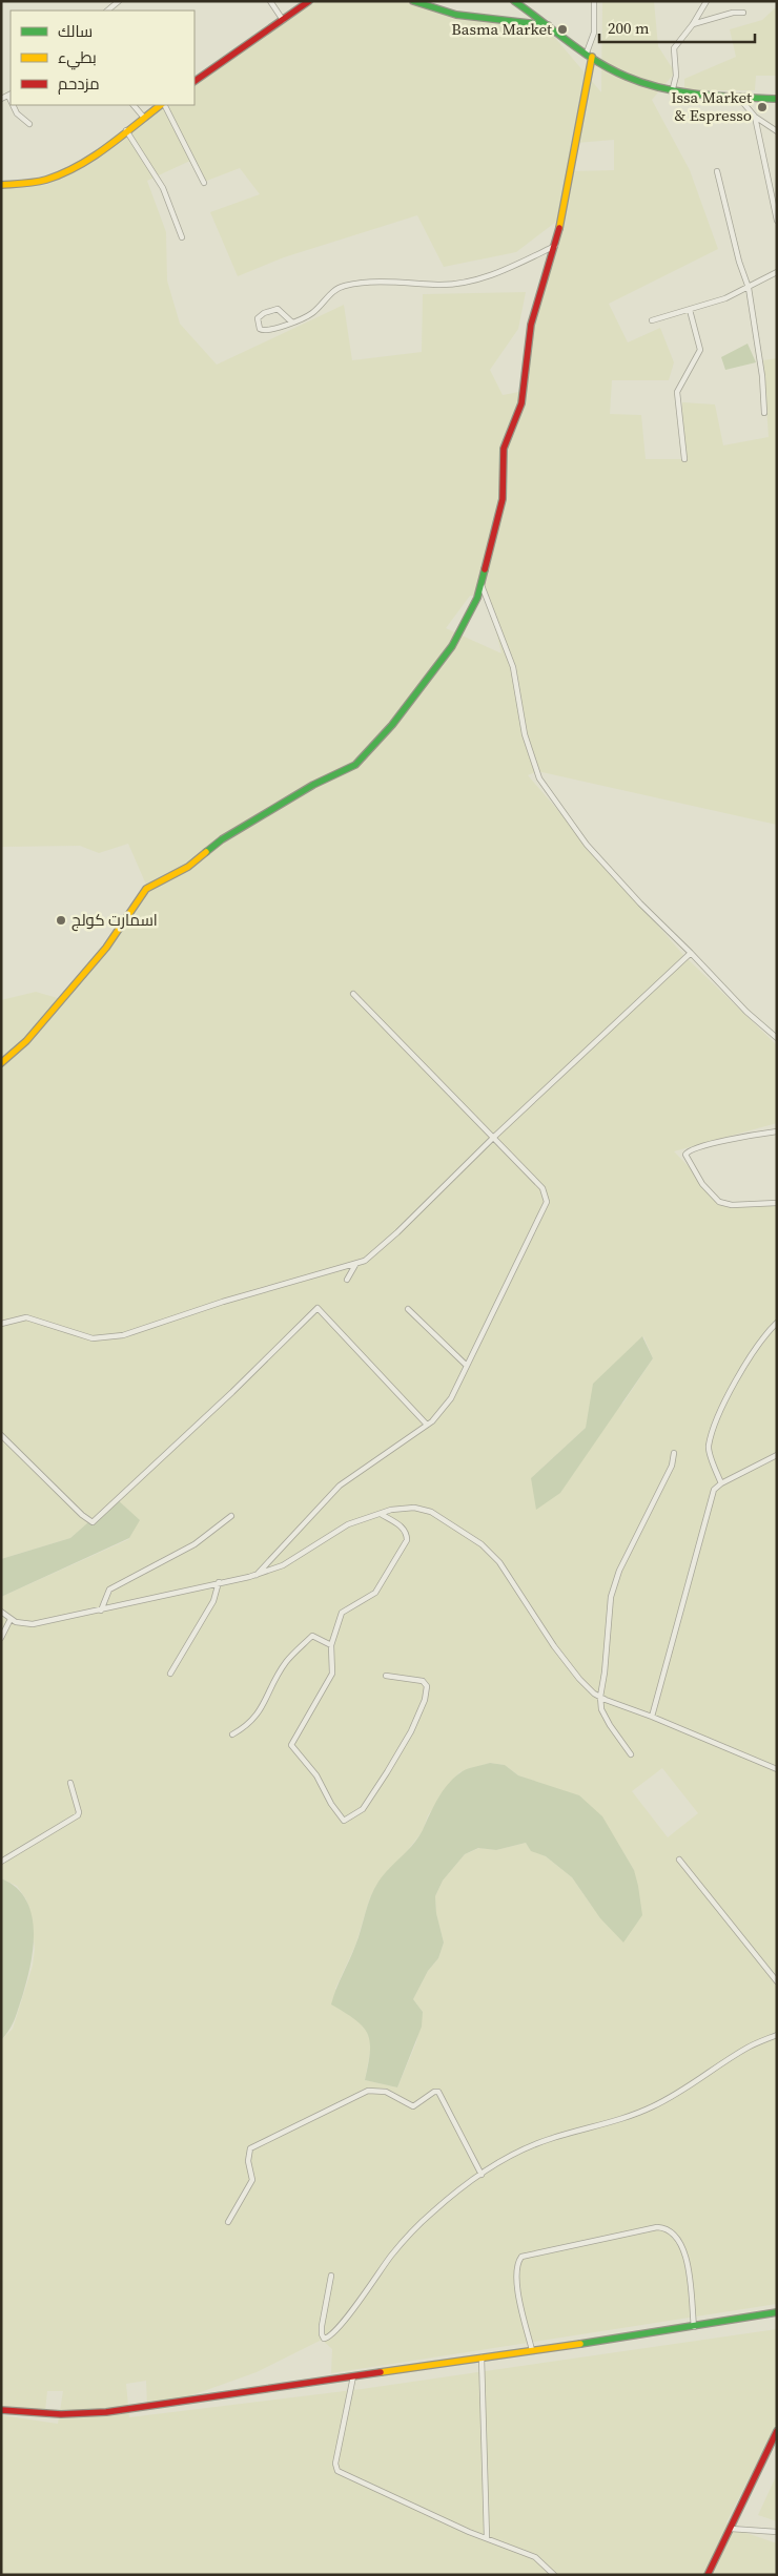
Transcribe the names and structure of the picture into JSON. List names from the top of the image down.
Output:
{
  "places": ["Basma Market", "Issa Market & Espresso", "اسمارت كولج"],
  "legend": ["سالك", "بطيء", "مزدحم"],
  "scale_bar": "200 m"
}
